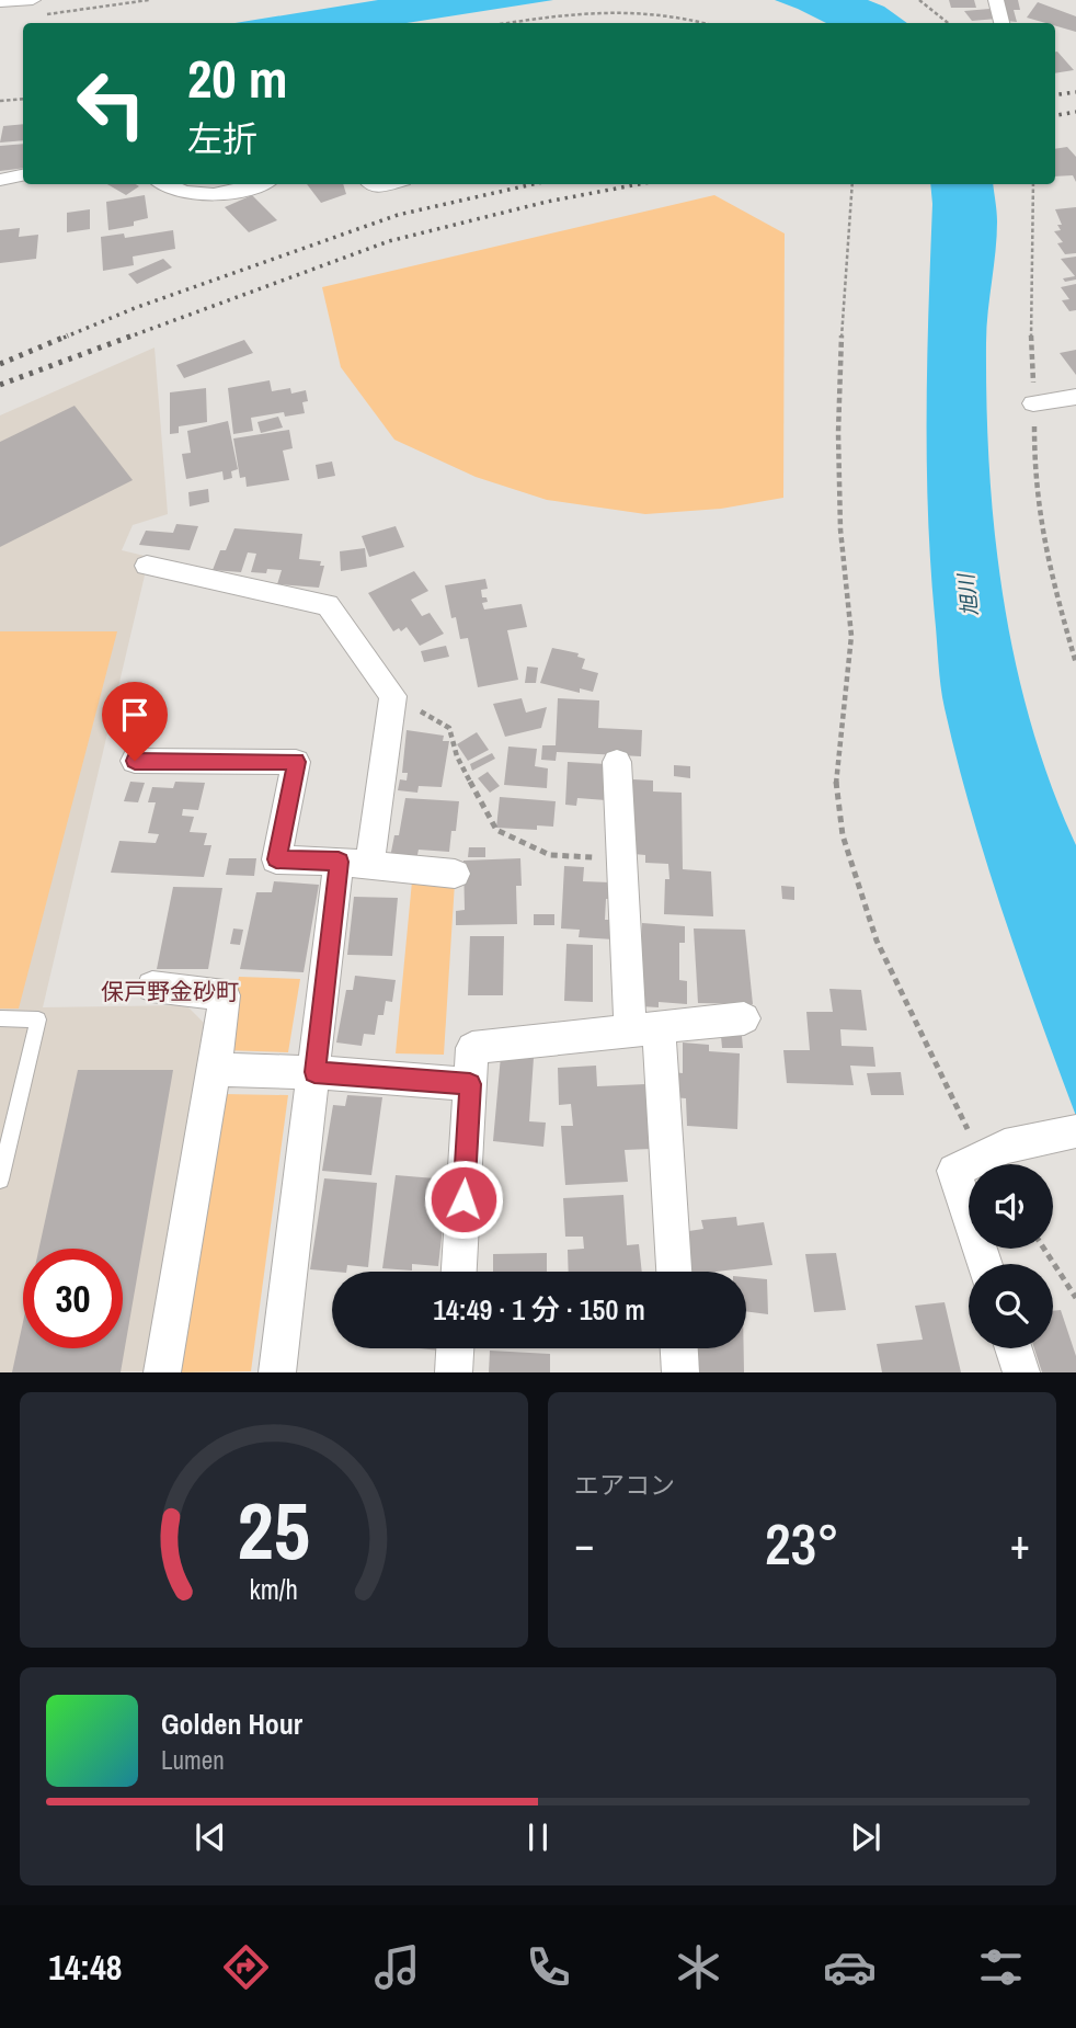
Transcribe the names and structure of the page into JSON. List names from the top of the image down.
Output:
{
  "districts": ["保戸野金砂町"],
  "water": ["旭川"],
  "page": {
    "turn": ["20 m", "左折"],
    "limit": "30",
    "trip": "14:49 · 1 分 · 150 m",
    "tile": "エアコン",
    "heat": ["−", "23°", "+"],
    "song": ["Golden Hour", "Lumen"],
    "tabs": "14:48",
    "gauge": ["25", "km/h"]
  }
}
